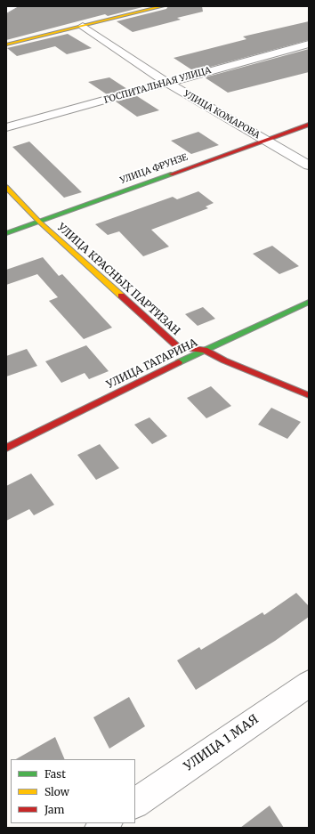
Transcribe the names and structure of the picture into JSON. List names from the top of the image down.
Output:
{
  "streets": {
    "street": [
      "ГОСПИТАЛЬНАЯ УЛИЦА",
      "УЛИЦА КОМАРОВА",
      "УЛИЦА ФРУНЗЕ",
      "УЛИЦА КРАСНЫХ ПАРТИЗАН",
      "УЛИЦА ГАГАРИНА",
      "УЛИЦА 1 МАЯ"
    ]
  },
  "crossings": [
    ["ГОСПИТАЛЬНАЯ УЛИЦА", "УЛИЦА КОМАРОВА"],
    ["УЛИЦА КОМАРОВА", "УЛИЦА ФРУНЗЕ"],
    ["УЛИЦА ФРУНЗЕ", "УЛИЦА КРАСНЫХ ПАРТИЗАН"],
    ["УЛИЦА КРАСНЫХ ПАРТИЗАН", "УЛИЦА ГАГАРИНА"]
  ],
  "legend": ["Fast", "Slow", "Jam"]
}
